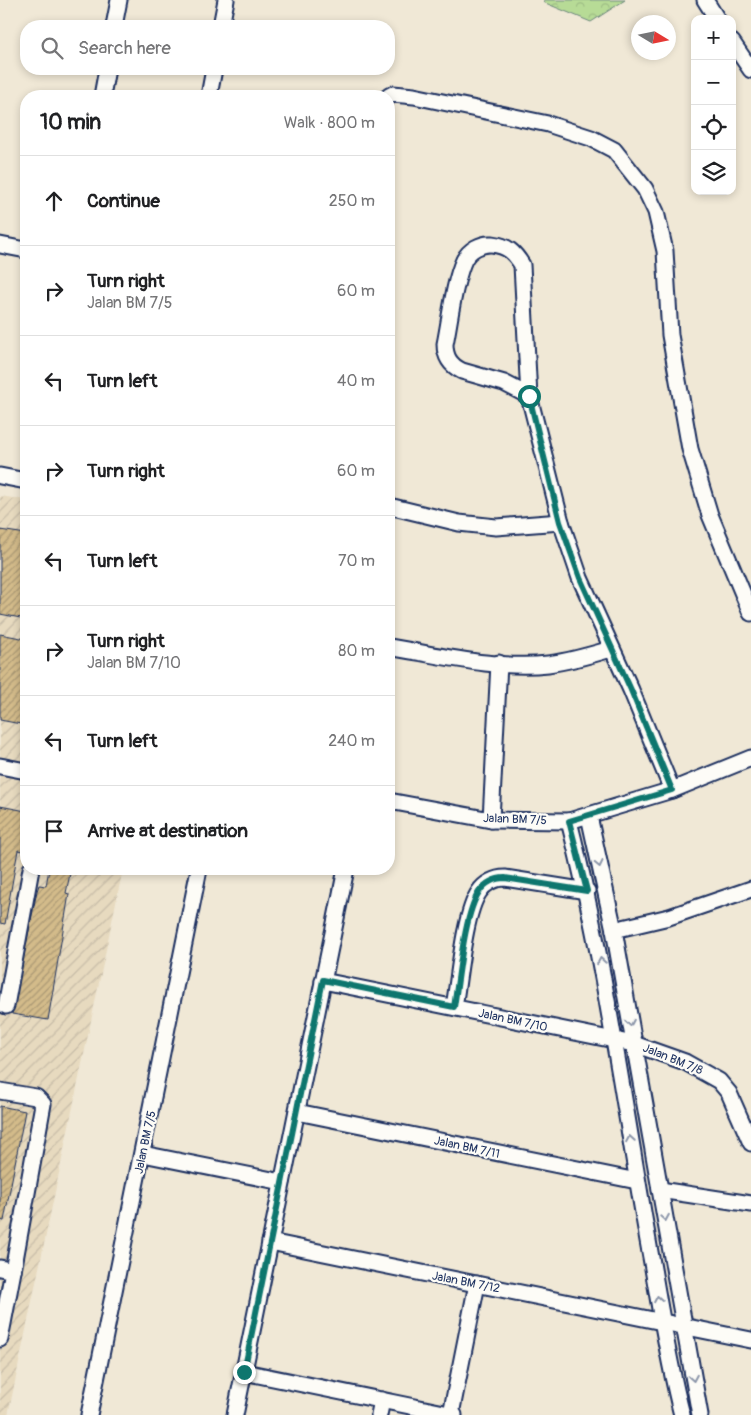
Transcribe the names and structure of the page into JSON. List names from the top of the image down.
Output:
{
  "streets": {
    "street": [
      "Jalan BM 7/5",
      "Jalan BM 7/10",
      "Jalan BM 7/8",
      "Jalan BM 7/11",
      "Jalan BM 7/12"
    ]
  },
  "crossings": [
    ["Jalan BM 7/10", "Jalan BM 7/8"]
  ],
  "north": "right",
  "page": {
    "map_buttons": ["+", "−"],
    "search": "Search here",
    "heading": ["10 min", "Walk · 800 m"],
    "list": [
      ["Continue", "250 m"],
      ["Turn right", "Jalan BM 7/5", "60 m"],
      ["Turn left", "40 m"],
      ["Turn right", "60 m"],
      ["Turn left", "70 m"],
      ["Turn right", "Jalan BM 7/10", "80 m"],
      ["Turn left", "240 m"],
      "Arrive at destination"
    ]
  }
}
